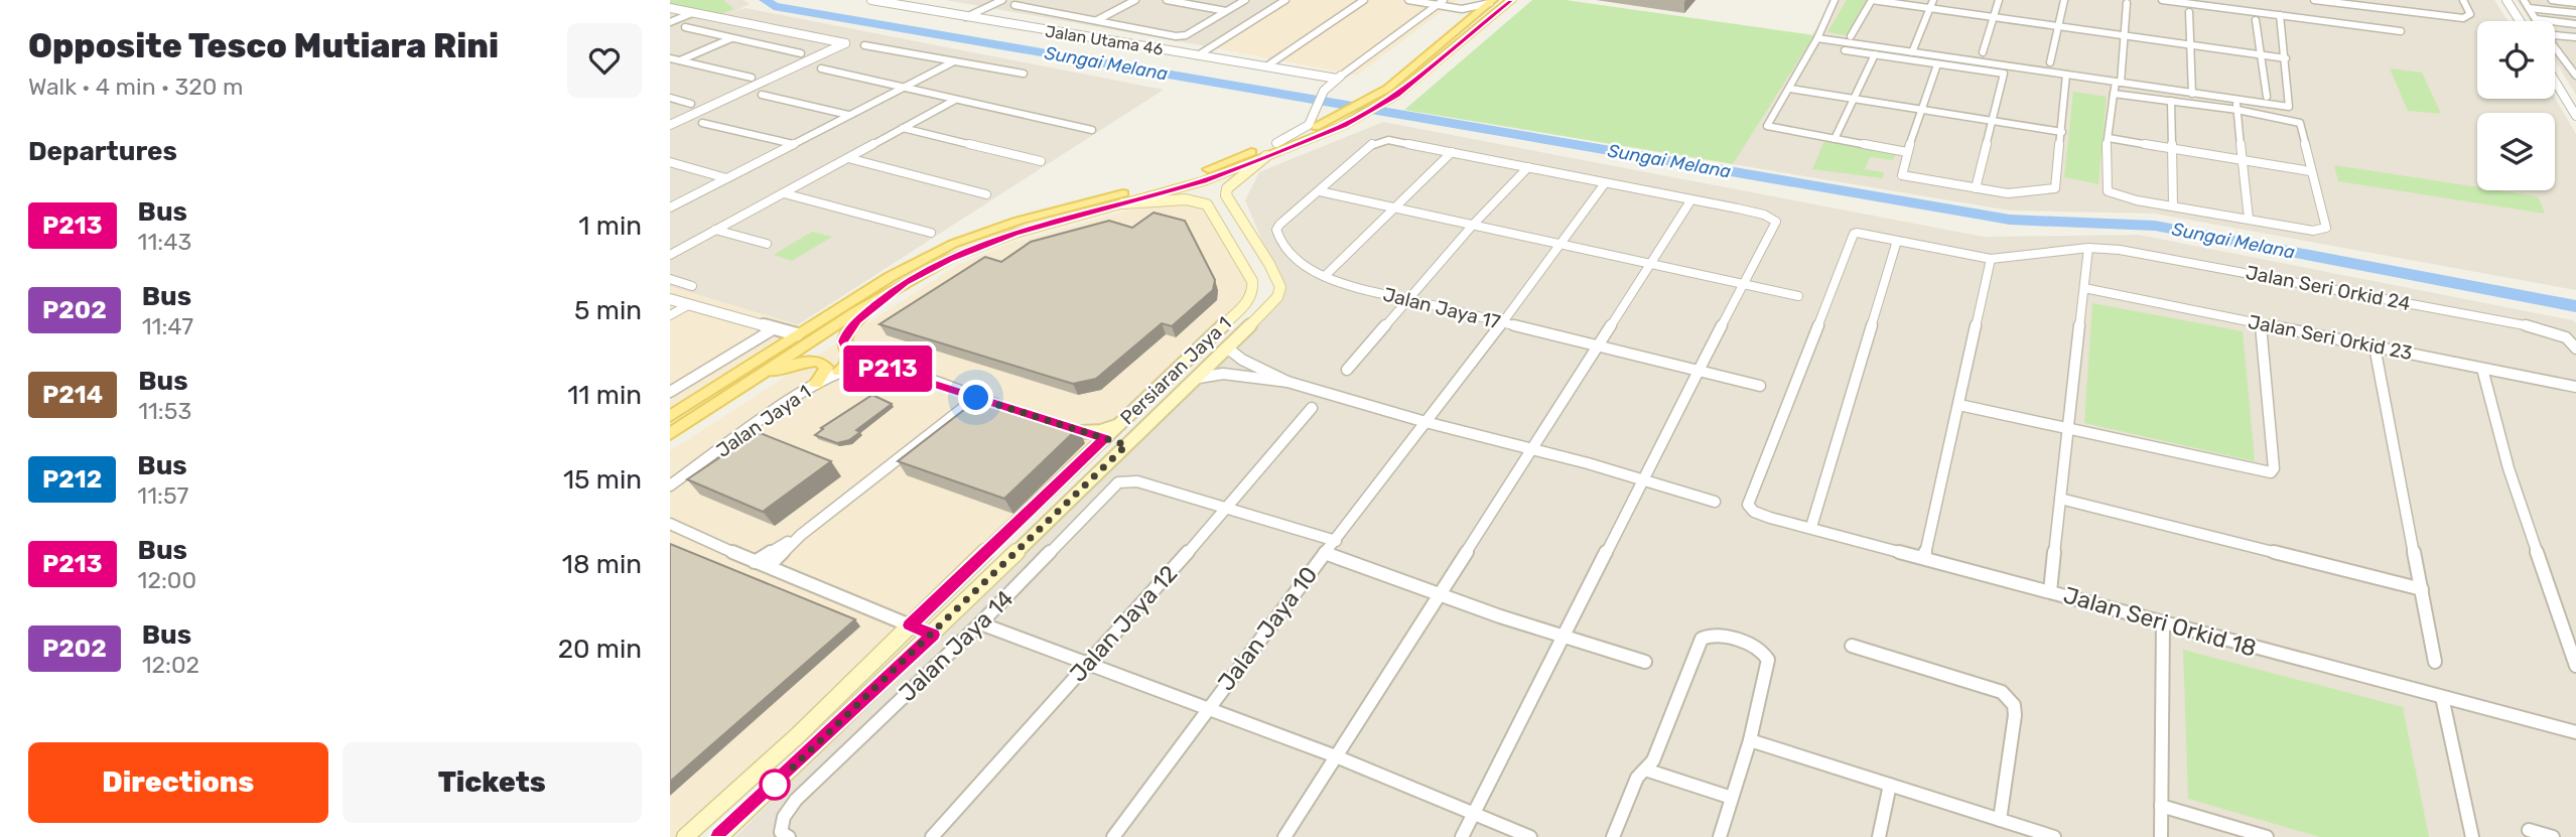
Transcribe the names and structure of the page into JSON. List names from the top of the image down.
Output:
{
  "streets": {
    "main road": ["Persiaran Jaya 1"],
    "street": [
      "Jalan Utama 46",
      "Jalan Seri Orkid 24",
      "Jalan Jaya 17",
      "Jalan Seri Orkid 23",
      "Jalan Jaya 1",
      "Jalan Seri Orkid 18",
      "Jalan Jaya 12",
      "Jalan Jaya 10",
      "Jalan Jaya 14"
    ]
  },
  "crossings": [
    ["Jalan Seri Orkid 24", "Jalan Seri Orkid 18"],
    ["Jalan Jaya 17", "Jalan Jaya 10"],
    ["Jalan Jaya 12", "Jalan Jaya 14"]
  ],
  "water": ["Sungai Melana"],
  "lines": ["bus line P213"],
  "page": {
    "heading": [
      ["Opposite Tesco Mutiara Rini", "Walk · 4 min · 320 m"],
      "Departures"
    ],
    "on_map": "P213",
    "list": [
      {
        "mark": "P213",
        "name": "Bus",
        "note": "11:43",
        "value": "1 min"
      },
      {
        "mark": "P202",
        "name": "Bus",
        "note": "11:47",
        "value": "5 min"
      },
      {
        "mark": "P214",
        "name": "Bus",
        "note": "11:53",
        "value": "11 min"
      },
      {
        "mark": "P212",
        "name": "Bus",
        "note": "11:57",
        "value": "15 min"
      },
      {
        "mark": "P213",
        "name": "Bus",
        "note": "12:00",
        "value": "18 min"
      },
      {
        "mark": "P202",
        "name": "Bus",
        "note": "12:02",
        "value": "20 min"
      }
    ],
    "buttons": ["Directions", "Tickets"]
  }
}
